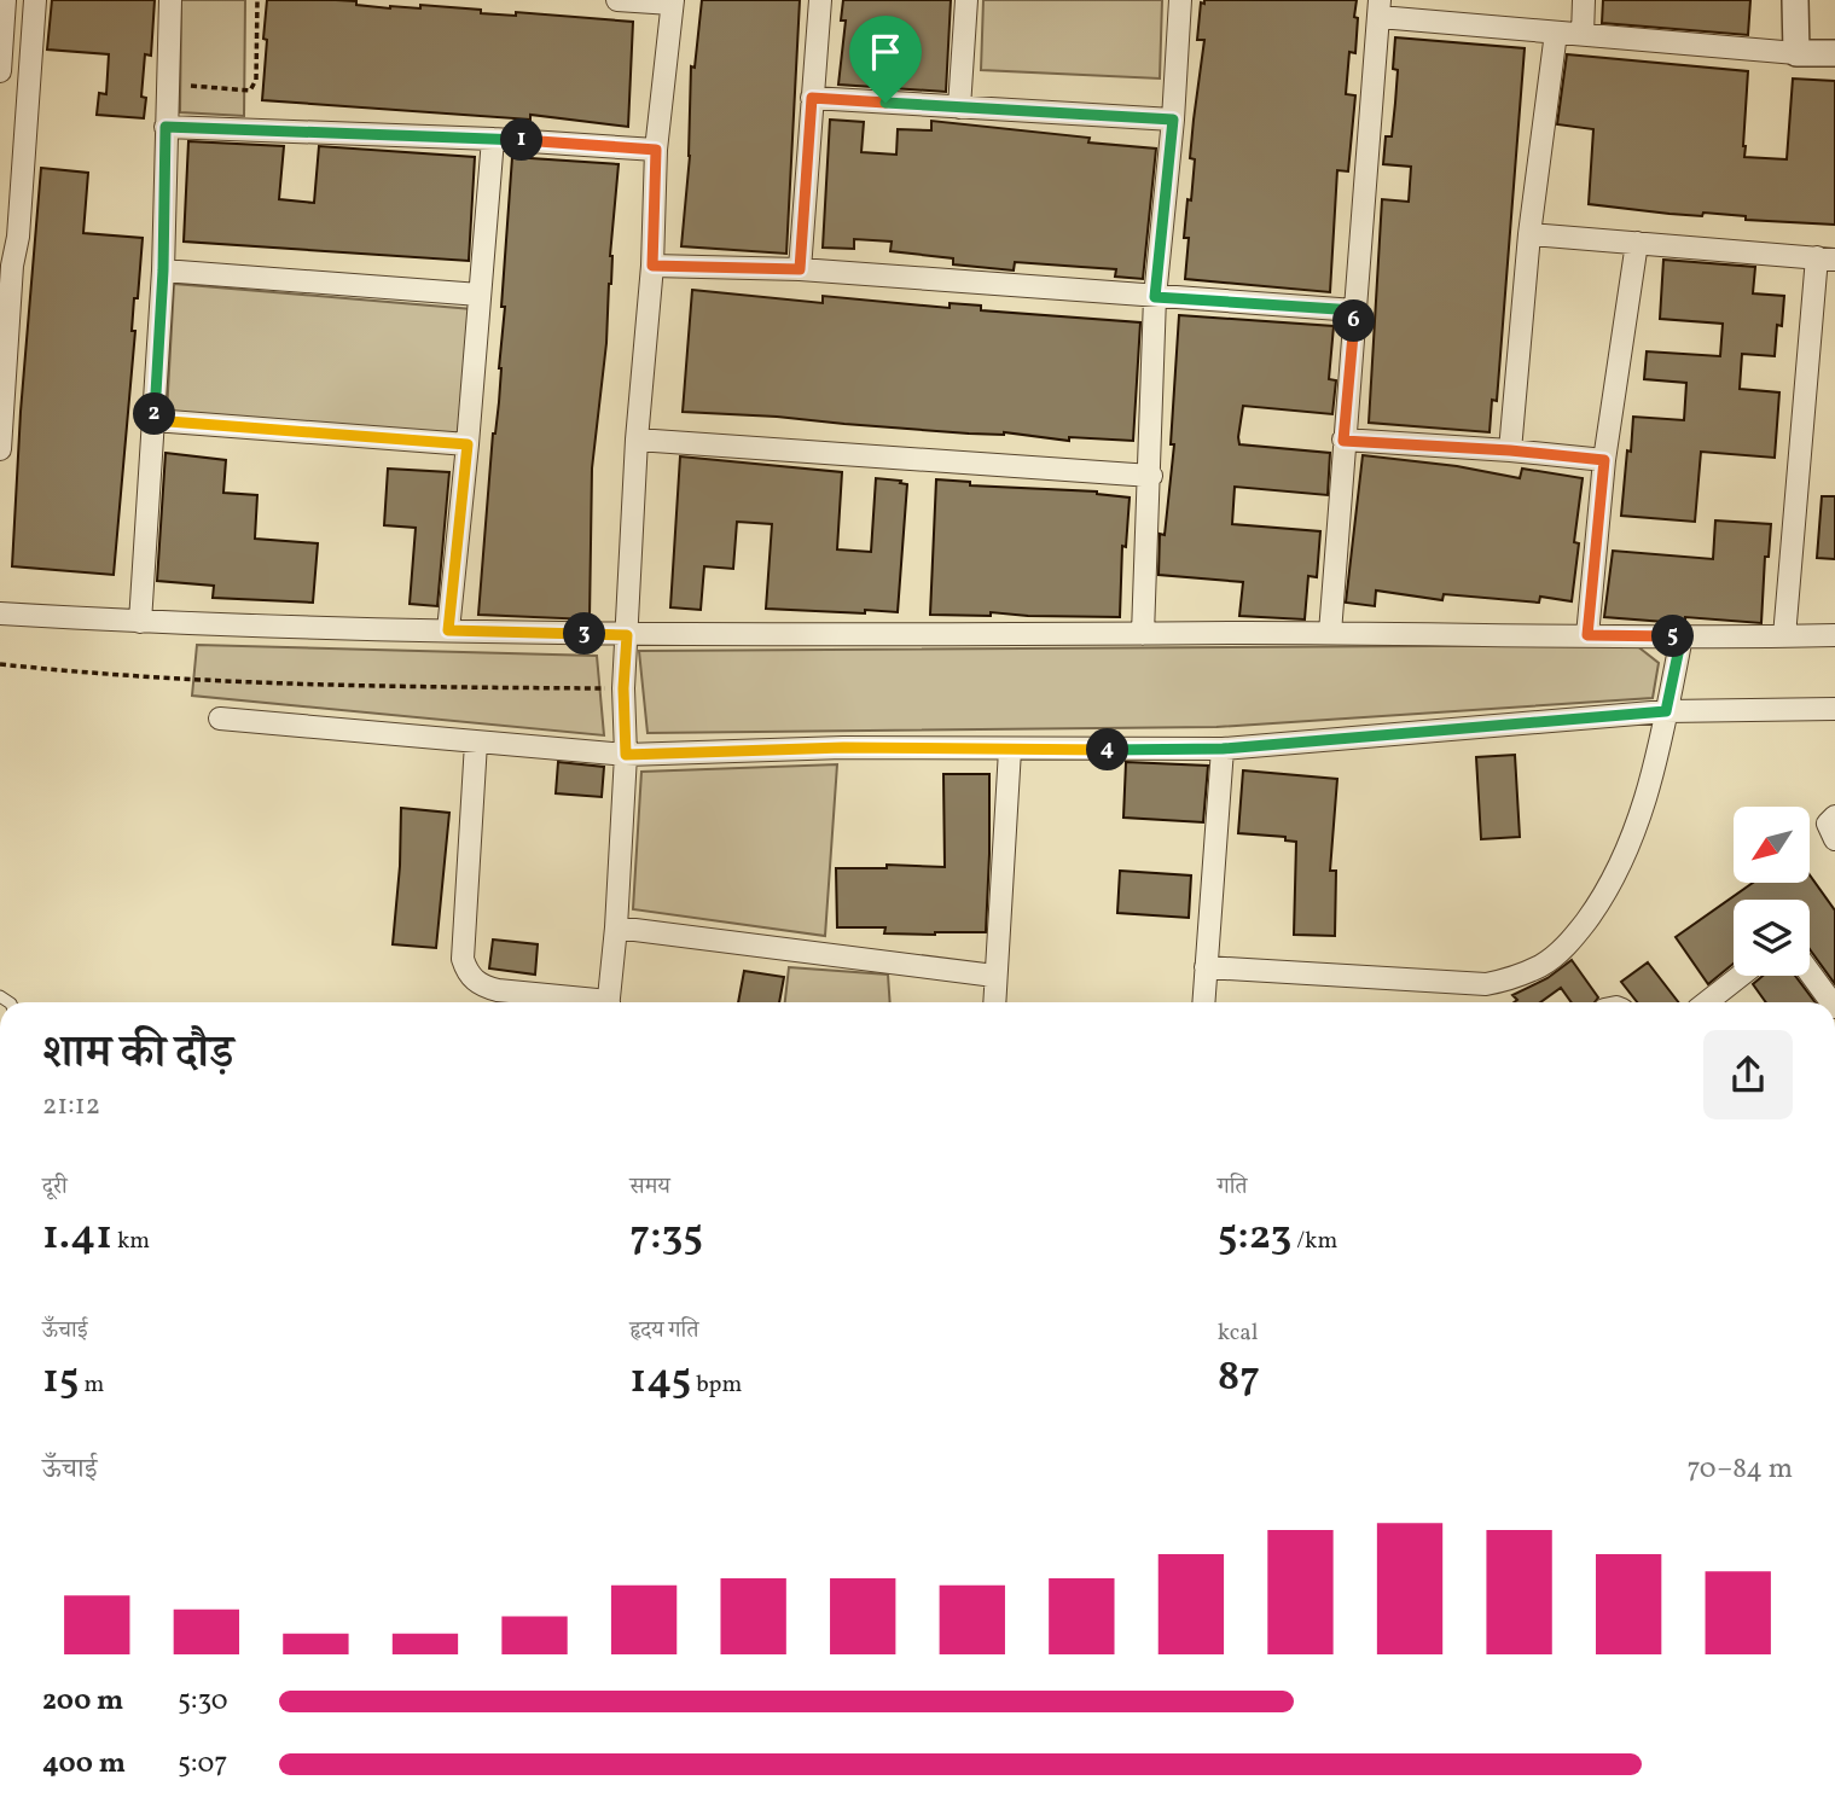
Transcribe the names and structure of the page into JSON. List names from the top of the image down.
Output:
{
  "north": "bottom left",
  "page": {
    "pins": [
      "1",
      "6",
      "2",
      "3",
      "5",
      "4"
    ],
    "heading": ["शाम की दौड़", "21:12"],
    "stats": [
      ["दूरी", "1.41 km"],
      ["समय", "7:35"],
      ["गति", "5:23 /km"],
      ["ऊँचाई", "15 m"],
      ["हृदय गति", "145 bpm"],
      ["kcal", "87"]
    ],
    "chart": ["ऊँचाई", "70–84 m"],
    "list": [
      {
        "name": "200 m",
        "note": "5:30"
      },
      {
        "name": "400 m",
        "note": "5:07"
      }
    ]
  }
}
